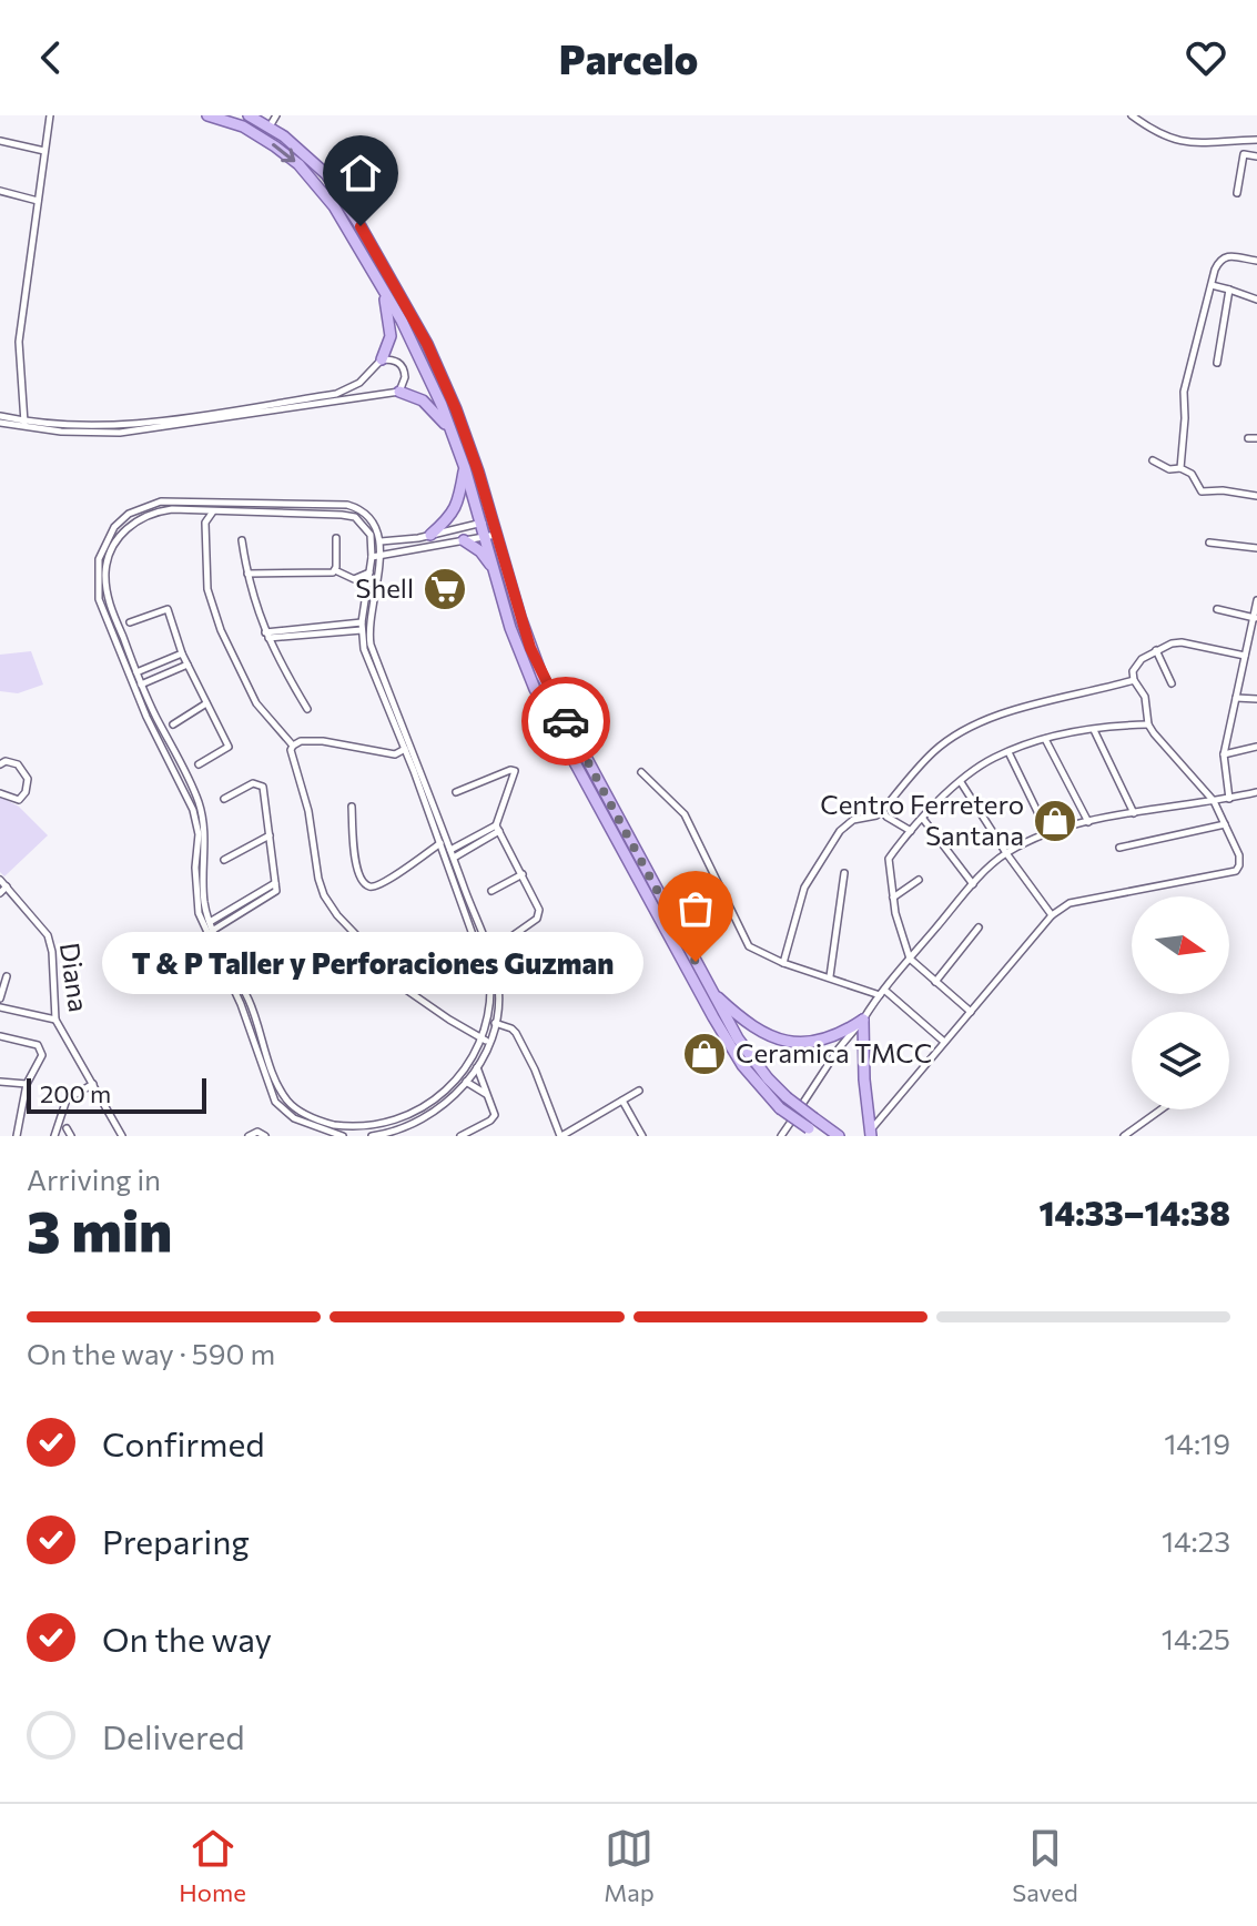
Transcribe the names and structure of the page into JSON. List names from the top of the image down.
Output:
{
  "streets": {
    "street": ["Diana"]
  },
  "places": {
    "supermarket": ["Shell"],
    "shop": ["Centro Ferretero Santana", "Ceramica TMCC"],
    "other": ["T & P Taller y Perforaciones Guzman"]
  },
  "scale_bar": "200 m",
  "north": "right",
  "page": {
    "header": "Parcelo",
    "bubble": "T & P Taller y Perforaciones Guzman",
    "scale": "200 m",
    "heading": ["3 min", "Arriving in", "14:33–14:38"],
    "bar": "On the way · 590 m",
    "list": [
      ["Confirmed", "14:19"],
      ["Preparing", "14:23"],
      ["On the way", "14:25"],
      "Delivered"
    ],
    "tabs": ["Home", "Map", "Saved"]
  }
}
